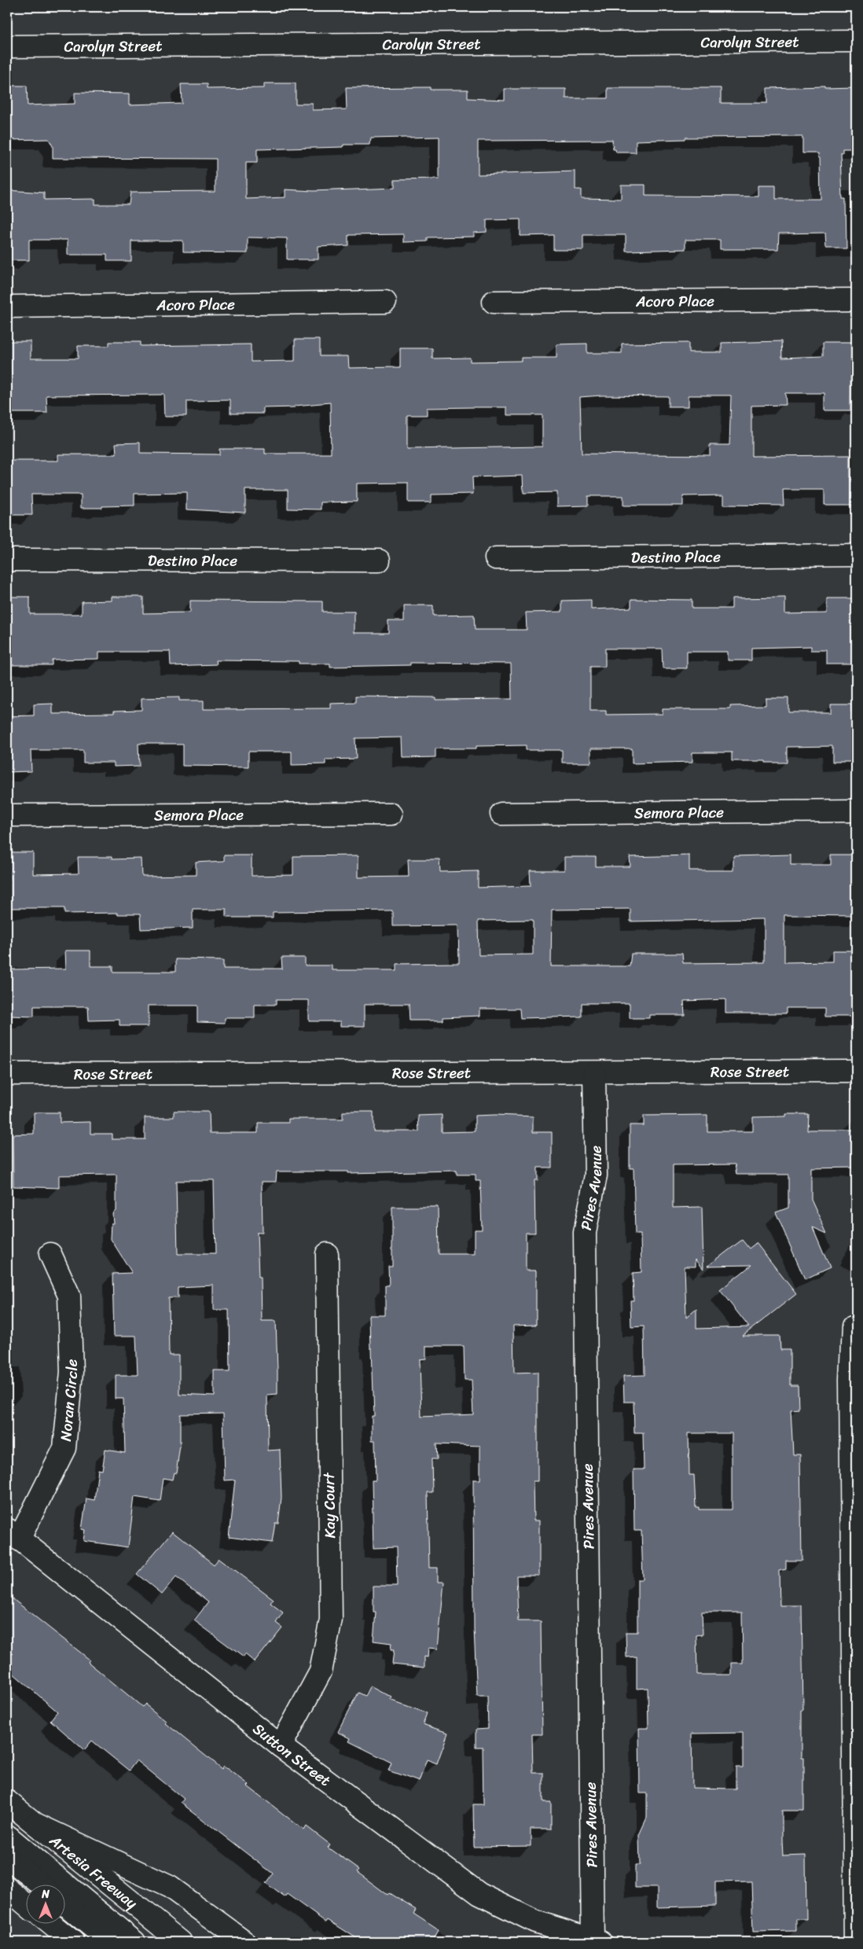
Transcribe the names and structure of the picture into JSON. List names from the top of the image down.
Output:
{
  "streets": {
    "main road": [
      "Carolyn Street",
      "Acoro Place",
      "Destino Place",
      "Semora Place",
      "Rose Street",
      "Pires Avenue",
      "Noran Circle",
      "Kay Court",
      "Sutton Street",
      "Artesia Freeway"
    ]
  },
  "crossings": [
    ["Rose Street", "Pires Avenue"],
    ["Pires Avenue", "Sutton Street"],
    ["Noran Circle", "Sutton Street"],
    ["Kay Court", "Sutton Street"]
  ],
  "north": "top"
}
